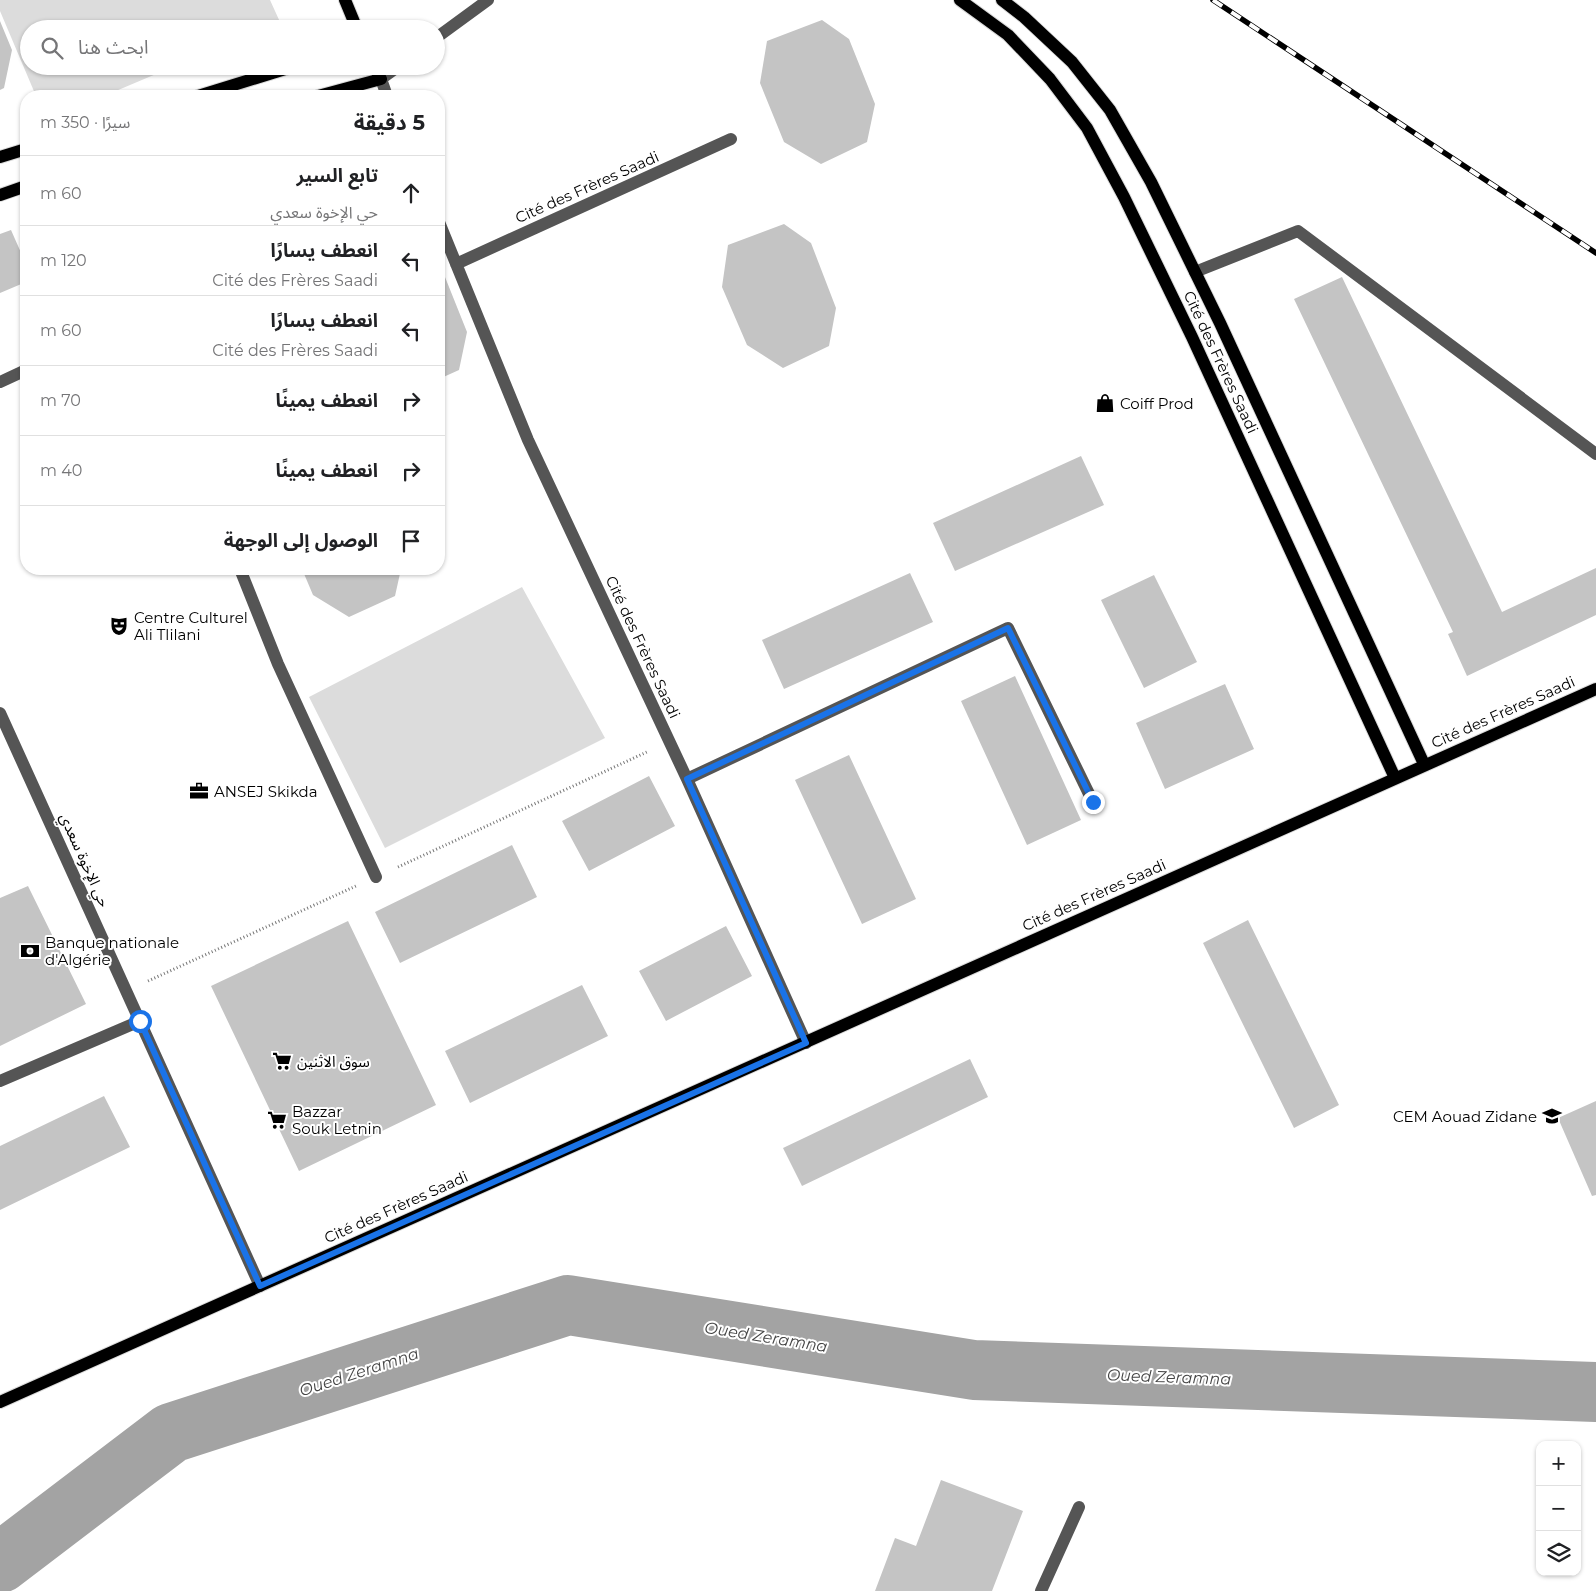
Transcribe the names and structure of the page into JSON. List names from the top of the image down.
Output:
{
  "streets": {
    "main road": ["Cité des Frères Saadi"],
    "street": ["حي الإخوة سعدي"]
  },
  "crossings": [
    ["Cité des Frères Saadi", "حي الإخوة سعدي"]
  ],
  "water": ["Oued Zeramna"],
  "places": {
    "shop": ["Coiff Prod"],
    "theatre": ["Centre Culturel Ali Tlilani"],
    "office": ["ANSEJ Skikda"],
    "bank": ["Banque nationale d'Algérie"],
    "supermarket": ["سوق الاثنين", "Bazzar Souk Letnin"],
    "school or university": ["CEM Aouad Zidane"]
  },
  "page": {
    "search": "ابحث هنا",
    "heading": ["5 دقيقة", "سيرًا · 350 m"],
    "list": [
      ["تابع السير", "حي الإخوة سعدي", "60 m"],
      ["انعطف يسارًا", "Cité des Frères Saadi", "120 m"],
      ["انعطف يسارًا", "Cité des Frères Saadi", "60 m"],
      ["انعطف يمينًا", "70 m"],
      ["انعطف يمينًا", "40 m"],
      "الوصول إلى الوجهة"
    ],
    "map_buttons": ["+", "−"]
  }
}
